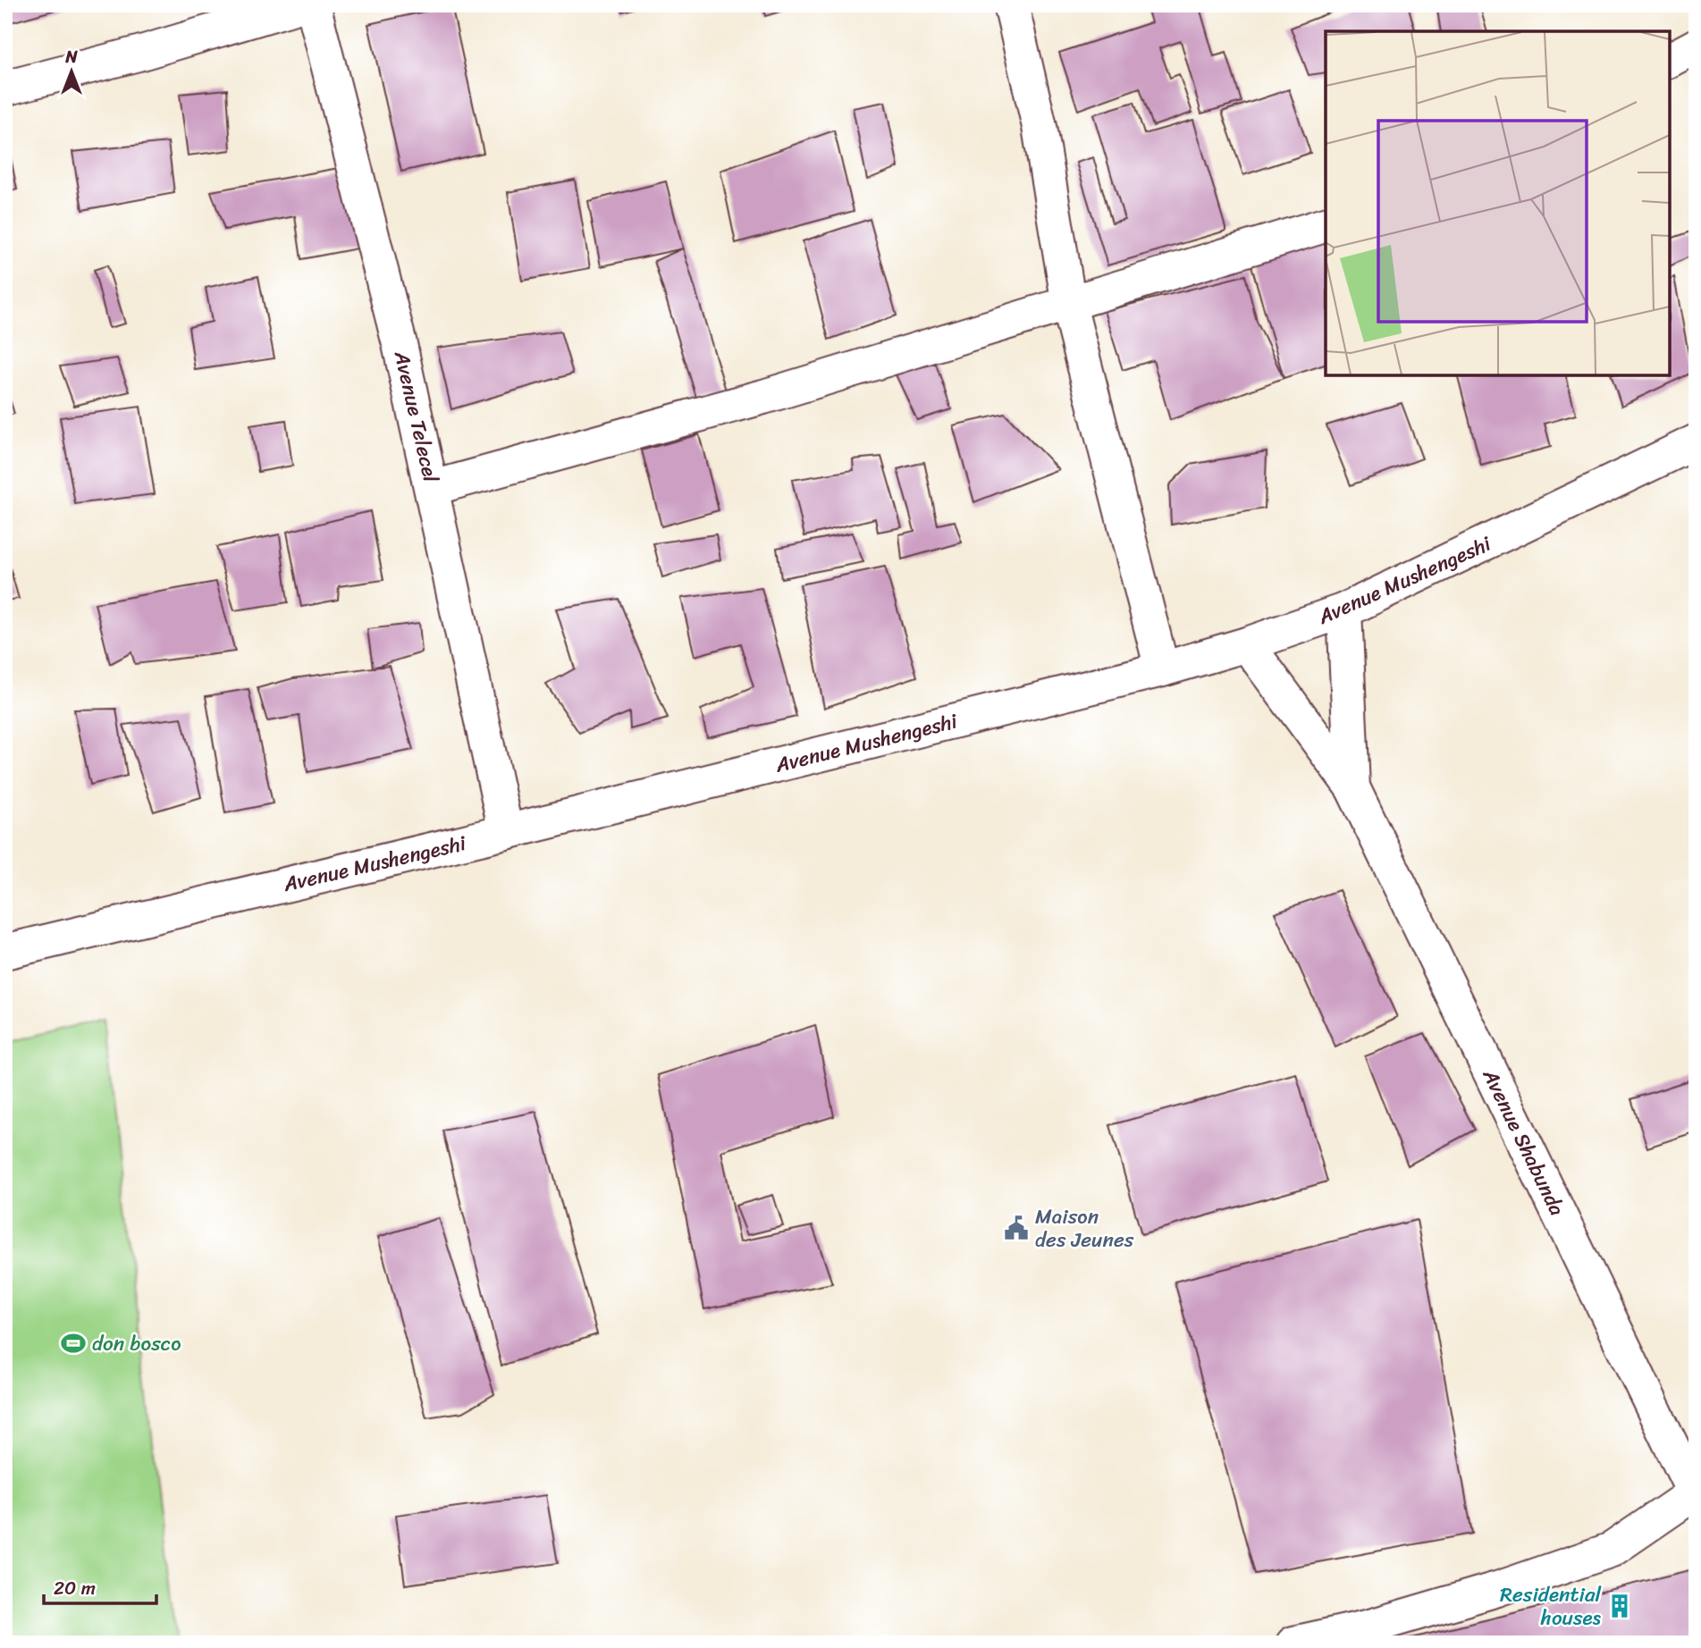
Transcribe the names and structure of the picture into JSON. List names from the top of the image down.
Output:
{
  "streets": {
    "street": ["Avenue Telecel", "Avenue Mushengeshi", "Avenue Shabunda"]
  },
  "crossings": [
    ["Avenue Telecel", "Avenue Mushengeshi"]
  ],
  "places": {
    "public building": ["Maison des Jeunes"],
    "sports": ["don bosco"],
    "building": ["Residential houses"]
  },
  "scale_bar": "20 m",
  "north": "top"
}
